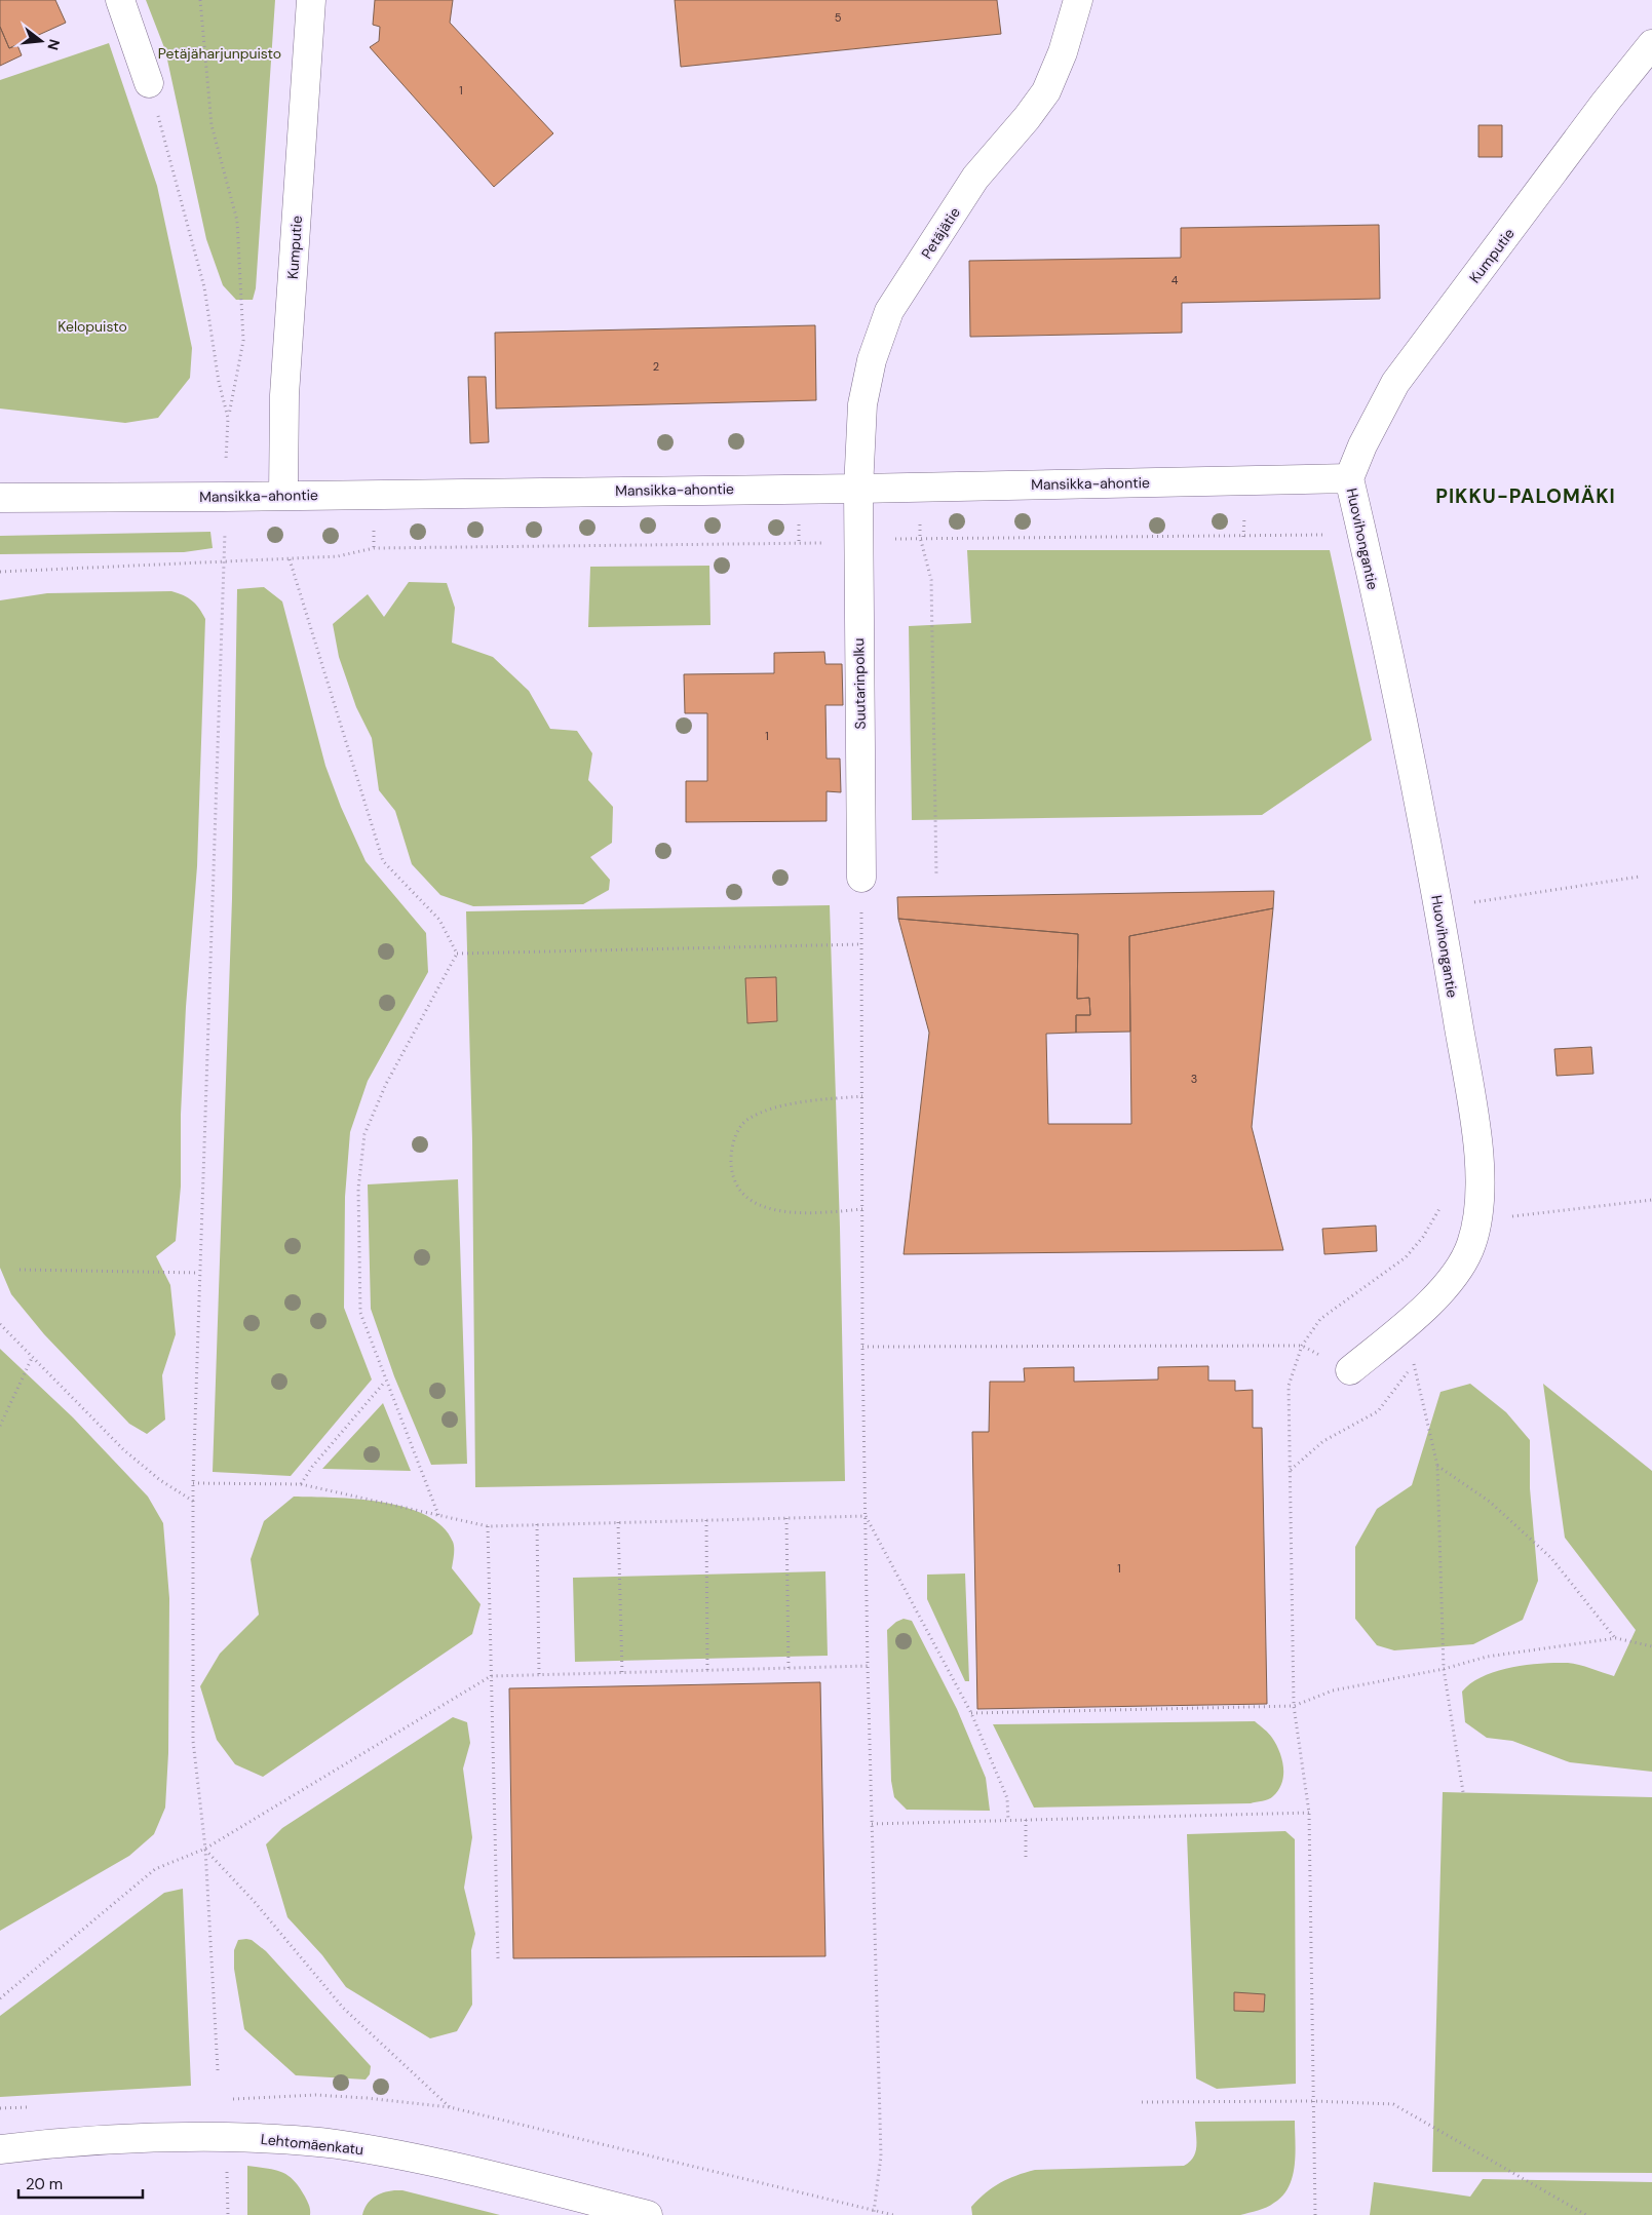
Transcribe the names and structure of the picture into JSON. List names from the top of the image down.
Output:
{
  "streets": {
    "street": [
      "Petäjätie",
      "Kumputie",
      "Mansikka-ahontie",
      "Huovihongantie",
      "Suutarinpolku",
      "Lehtomäenkatu"
    ]
  },
  "crossings": [
    ["Petäjätie", "Mansikka-ahontie"],
    ["Petäjätie", "Suutarinpolku"],
    ["Kumputie", "Mansikka-ahontie"],
    ["Kumputie", "Huovihongantie"],
    ["Mansikka-ahontie", "Huovihongantie"],
    ["Mansikka-ahontie", "Suutarinpolku"]
  ],
  "districts": ["PIKKU-PALOMÄKI"],
  "parks": ["Petäjäharjunpuisto", "Kelopuisto"],
  "house_numbers": [
    "5",
    "1",
    "4",
    "2",
    "1",
    "3",
    "1"
  ],
  "scale_bar": "20 m",
  "north": "right"
}
